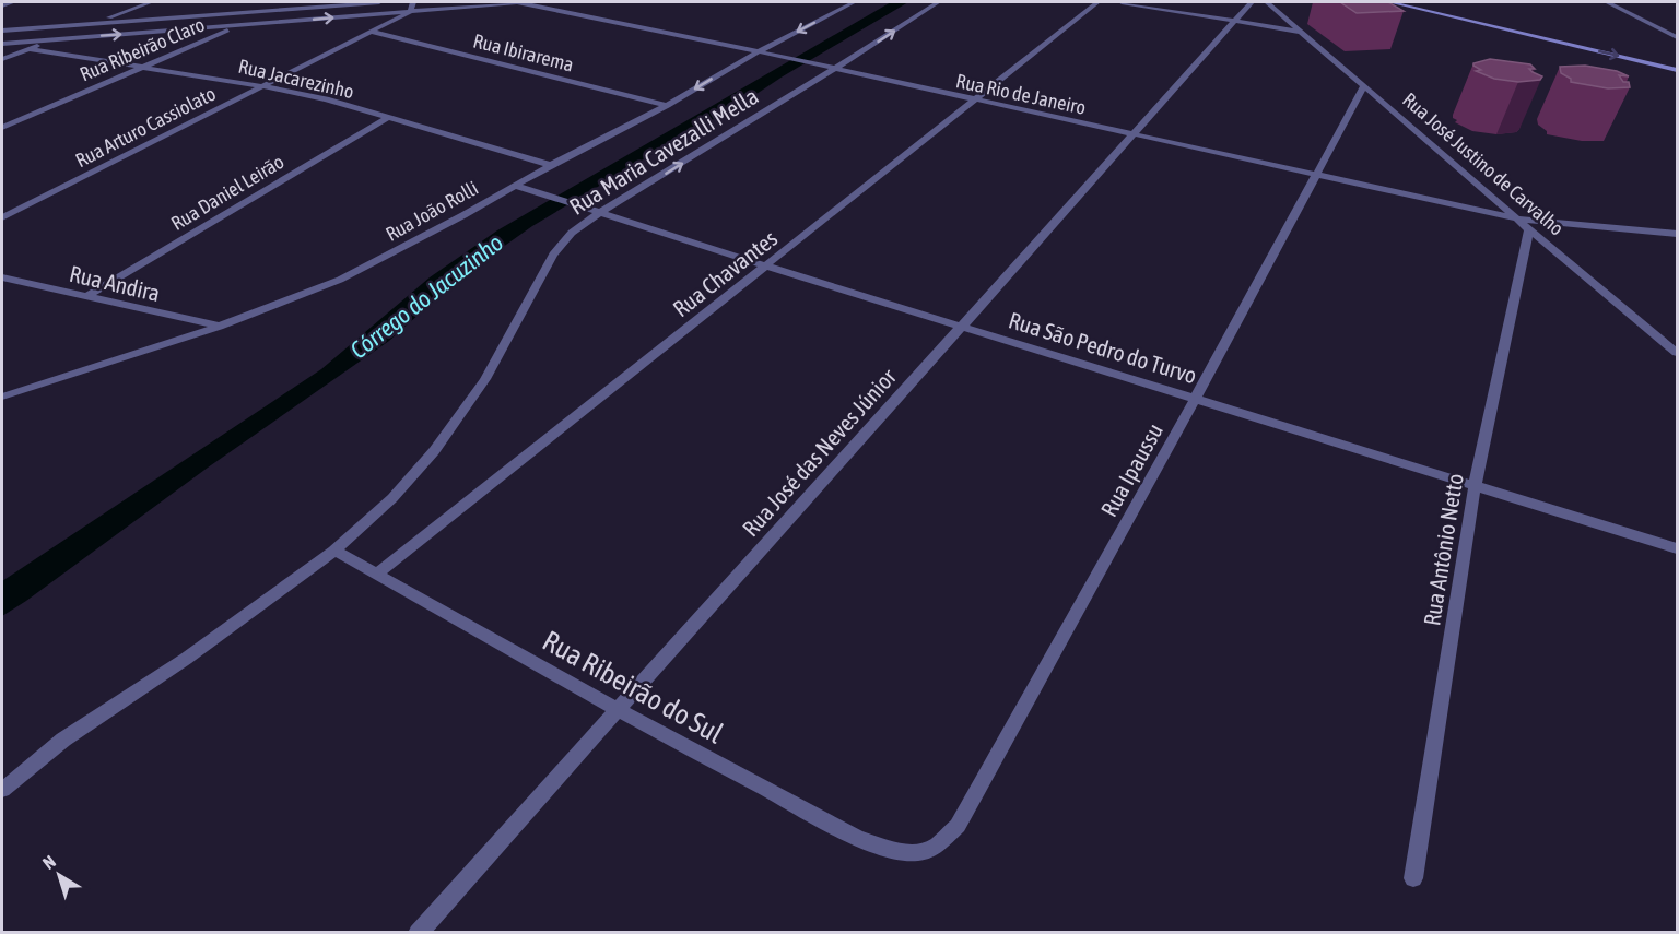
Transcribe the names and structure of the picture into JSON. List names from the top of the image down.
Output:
{
  "streets": {
    "street": [
      "Rua Ribeirão Claro",
      "Rua Ibirarema",
      "Rua Jacarezinho",
      "Rua Rio de Janeiro",
      "Rua Arturo Cassiolato",
      "Rua Maria Cavezalli Mella",
      "Rua José Justino de Carvalho",
      "Rua Daniel Leirão",
      "Rua João Rolli",
      "Rua Chavantes",
      "Rua Andira",
      "Rua São Pedro do Turvo",
      "Rua José das Neves Júnior",
      "Rua Ipaussu",
      "Rua Antônio Netto",
      "Rua Ribeirão do Sul"
    ]
  },
  "crossings": [
    ["Rua Ribeirão Claro", "Rua Jacarezinho"],
    ["Rua Ibirarema", "Rua Arturo Cassiolato"],
    ["Rua Ibirarema", "Rua João Rolli"],
    ["Rua Jacarezinho", "Rua Arturo Cassiolato"],
    ["Rua Jacarezinho", "Rua Daniel Leirão"],
    ["Rua Jacarezinho", "Rua João Rolli"],
    ["Rua Rio de Janeiro", "Rua Maria Cavezalli Mella"],
    ["Rua Rio de Janeiro", "Rua José Justino de Carvalho"],
    ["Rua Rio de Janeiro", "Rua João Rolli"],
    ["Rua Rio de Janeiro", "Rua Chavantes"],
    ["Rua Rio de Janeiro", "Rua José das Neves Júnior"],
    ["Rua Rio de Janeiro", "Rua Ipaussu"],
    ["Rua Rio de Janeiro", "Rua Antônio Netto"],
    ["Rua Maria Cavezalli Mella", "Rua São Pedro do Turvo"],
    ["Rua Maria Cavezalli Mella", "Rua Ribeirão do Sul"],
    ["Rua José Justino de Carvalho", "Rua Ipaussu"],
    ["Rua José Justino de Carvalho", "Rua Antônio Netto"],
    ["Rua Daniel Leirão", "Rua Andira"],
    ["Rua João Rolli", "Rua Andira"],
    ["Rua João Rolli", "Rua São Pedro do Turvo"],
    ["Rua Chavantes", "Rua São Pedro do Turvo"],
    ["Rua Chavantes", "Rua Ribeirão do Sul"],
    ["Rua São Pedro do Turvo", "Rua José das Neves Júnior"],
    ["Rua São Pedro do Turvo", "Rua Ipaussu"],
    ["Rua São Pedro do Turvo", "Rua Antônio Netto"],
    ["Rua José das Neves Júnior", "Rua Ribeirão do Sul"],
    ["Rua Ipaussu", "Rua Ribeirão do Sul"]
  ],
  "water": ["Córrego do Jacuzinho"],
  "north": "top left"
}
